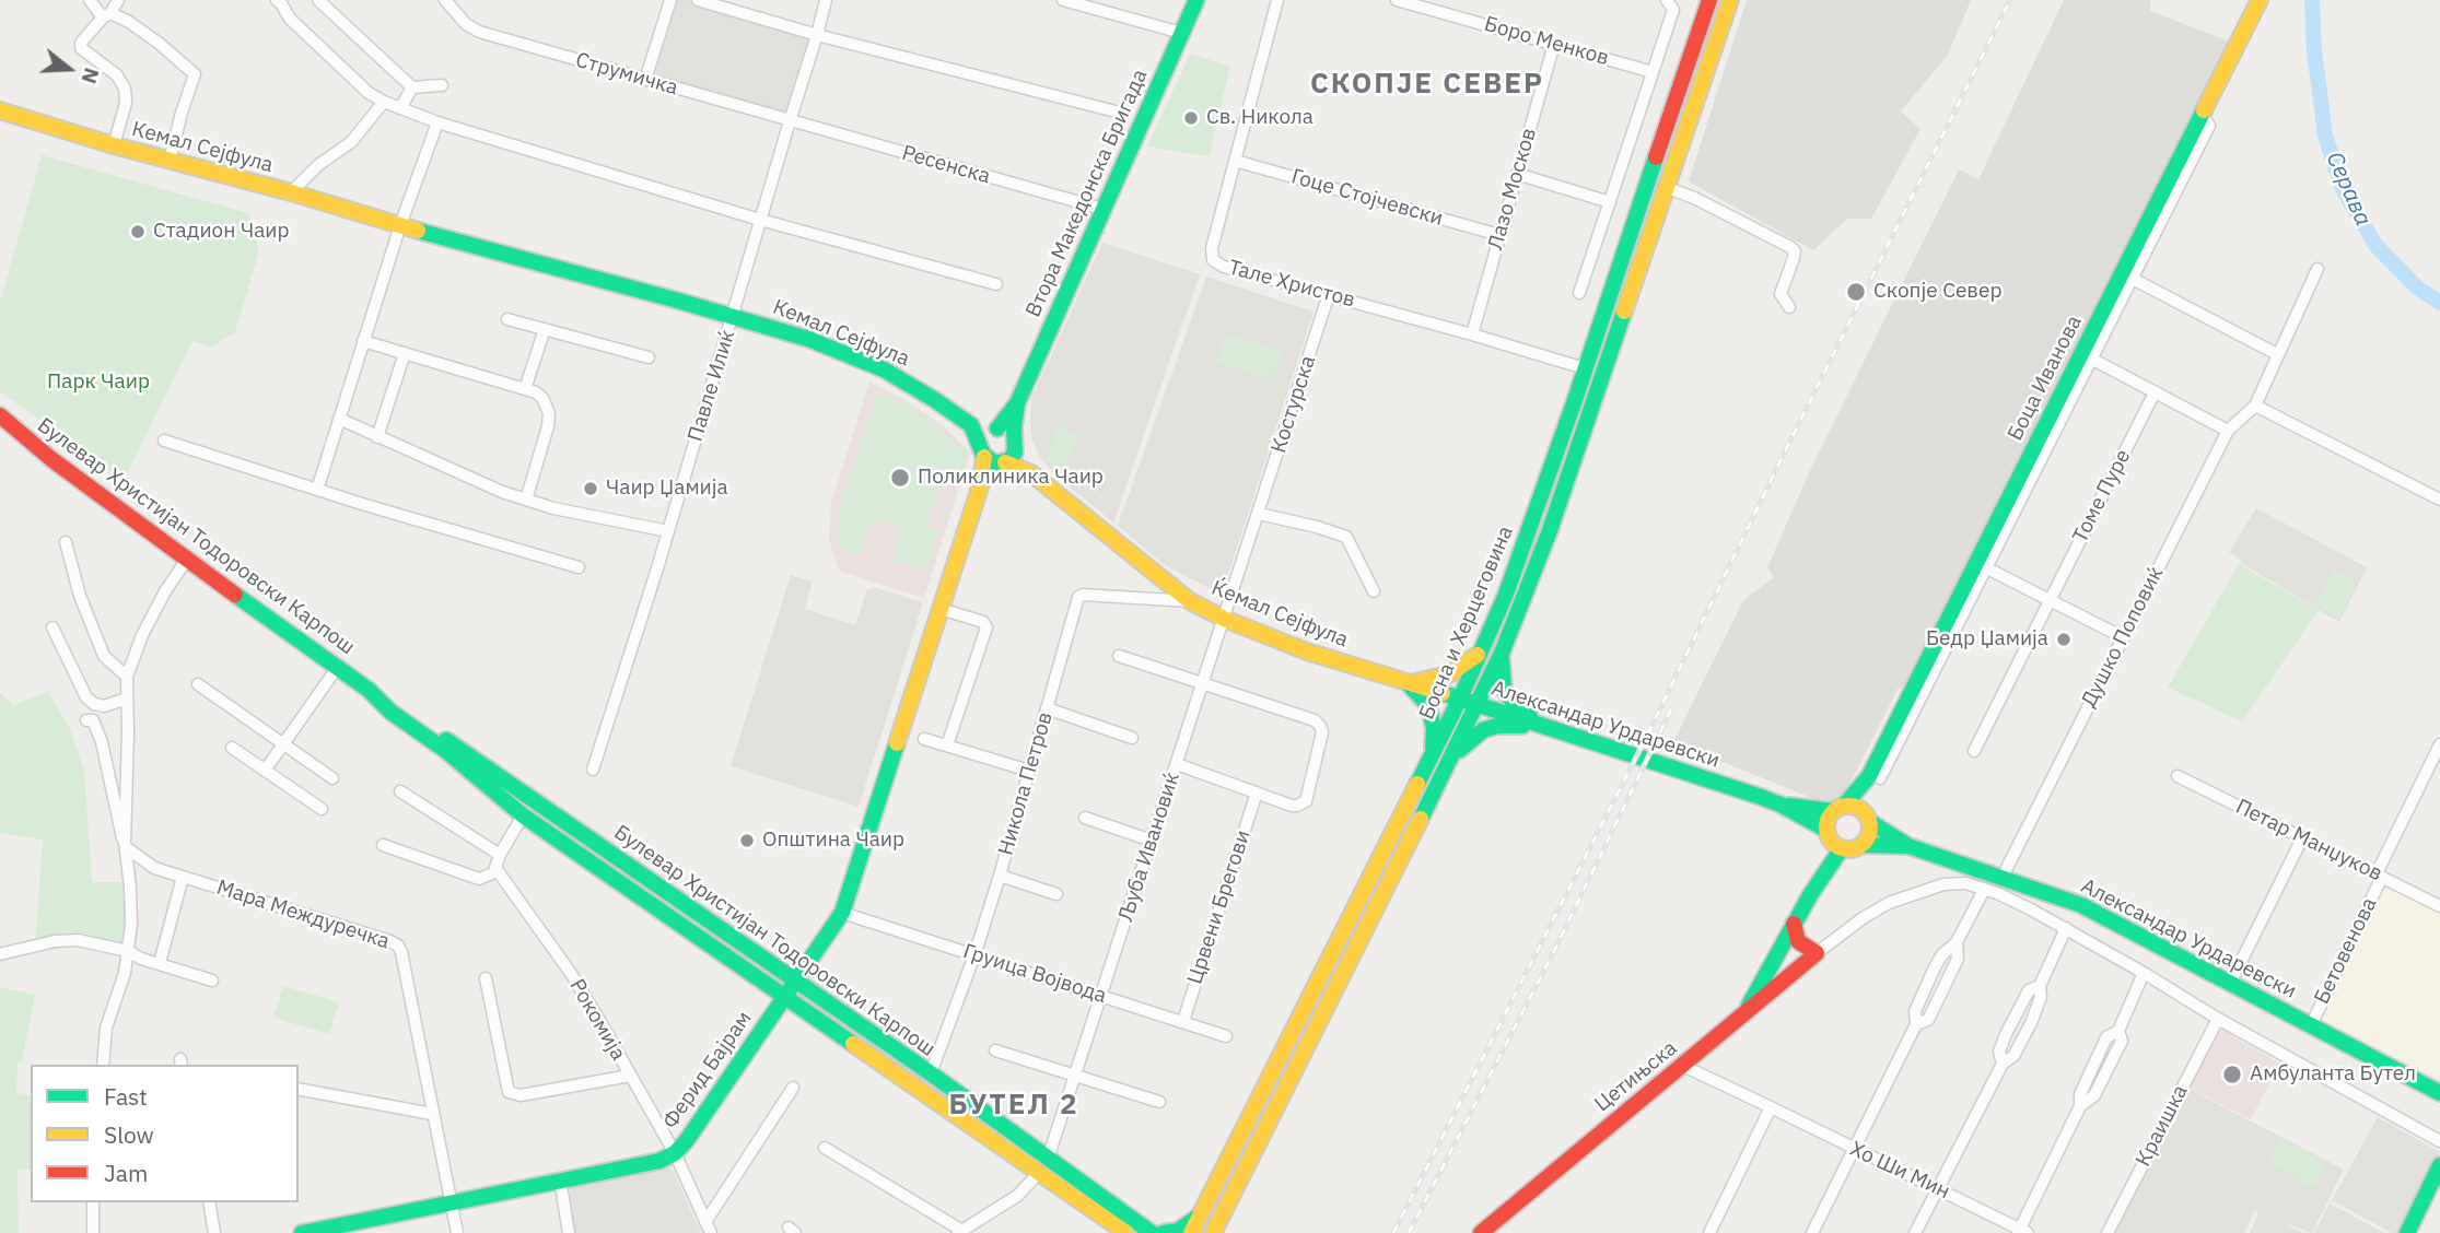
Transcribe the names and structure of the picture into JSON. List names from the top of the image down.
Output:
{
  "streets": {
    "street": [
      "Боро Менков",
      "Струмичка",
      "Кемал Сејфула",
      "Ресенска",
      "Лазо Москов",
      "Втора Македонска Бригада",
      "Гоце Стојчевски",
      "Тале Христов",
      "Боца Иванова",
      "Павле Илиќ",
      "Костурска",
      "Томе Пуре",
      "Булевар Христијан Тодоровски Карпош",
      "Ќемал Сејфула",
      "Босна и Херцеговина",
      "Душко Поповиќ",
      "Александар Урдаревски",
      "Никола Петров",
      "Петар Манџуков",
      "Љуба Ивановиќ",
      "Црвени Брегови",
      "Мара Междуречка",
      "Бетовенова",
      "Груица Војвода",
      "Рокомија",
      "Ферид Бајрам",
      "Цетињска",
      "Краишка",
      "Хо Ши Мин"
    ]
  },
  "crossings": [
    ["Боро Менков", "Лазо Москов"],
    ["Струмичка", "Ресенска"],
    ["Струмичка", "Павле Илиќ"],
    ["Кемал Сејфула", "Павле Илиќ"],
    ["Ресенска", "Втора Македонска Бригада"],
    ["Ресенска", "Павле Илиќ"],
    ["Лазо Москов", "Гоце Стојчевски"],
    ["Лазо Москов", "Тале Христов"],
    ["Втора Македонска Бригада", "Ќемал Сејфула"],
    ["Гоце Стојчевски", "Тале Христов"],
    ["Тале Христов", "Костурска"],
    ["Тале Христов", "Босна и Херцеговина"],
    ["Боца Иванова", "Александар Урдаревски"],
    ["Костурска", "Ќемал Сејфула"],
    ["Костурска", "Љуба Ивановиќ"],
    ["Булевар Христијан Тодоровски Карпош", "Никола Петров"],
    ["Булевар Христијан Тодоровски Карпош", "Љуба Ивановиќ"],
    ["Булевар Христијан Тодоровски Карпош", "Ферид Бајрам"],
    ["Ќемал Сејфула", "Босна и Херцеговина"],
    ["Ќемал Сејфула", "Александар Урдаревски"],
    ["Ќемал Сејфула", "Никола Петров"],
    ["Ќемал Сејфула", "Љуба Ивановиќ"],
    ["Босна и Херцеговина", "Александар Урдаревски"],
    ["Душко Поповиќ", "Александар Урдаревски"],
    ["Александар Урдаревски", "Бетовенова"],
    ["Никола Петров", "Груица Војвода"],
    ["Петар Манџуков", "Бетовенова"],
    ["Љуба Ивановиќ", "Груица Војвода"],
    ["Црвени Брегови", "Груица Војвода"],
    ["Мара Междуречка", "Ферид Бајрам"],
    ["Груица Војвода", "Ферид Бајрам"],
    ["Рокомија", "Ферид Бајрам"],
    ["Цетињска", "Хо Ши Мин"]
  ],
  "districts": ["СКОПЈЕ СЕВЕР", "БУТЕЛ 2"],
  "water": ["Серава"],
  "parks": ["Парк Чаир"],
  "places": [
    "Св. Никола",
    "Стадион Чаир",
    "Скопје Север",
    "Поликлиника Чаир",
    "Чаир Џамија",
    "Бедр Џамија",
    "Општина Чаир",
    "Амбуланта Бутел"
  ],
  "legend": ["Fast", "Slow", "Jam"],
  "north": "right"
}
